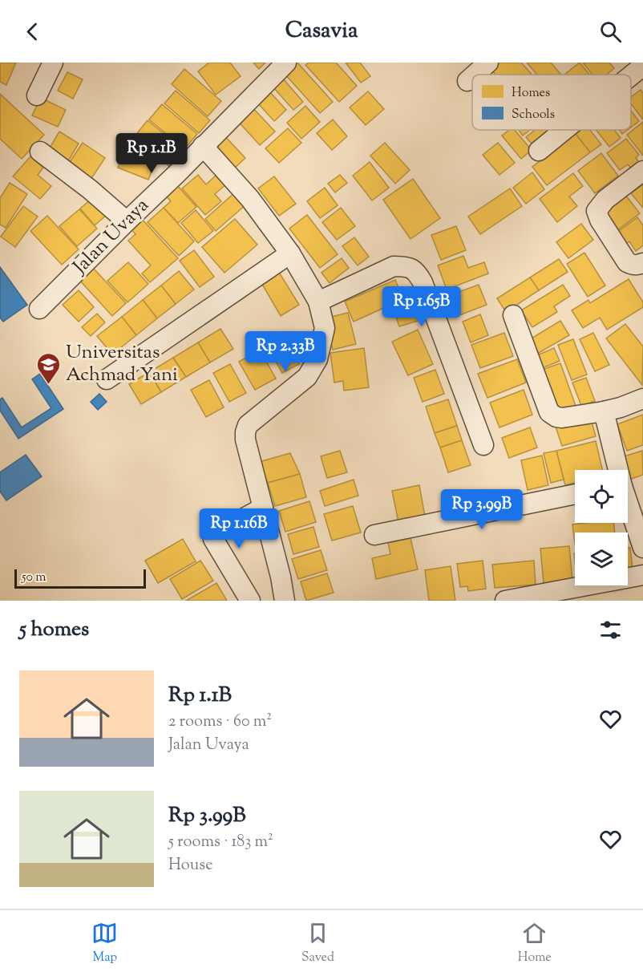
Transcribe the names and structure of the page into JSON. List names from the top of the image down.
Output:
{
  "streets": {
    "street": ["Jalan Uvaya"]
  },
  "places": {
    "school or university": ["Universitas Achmad Yani"]
  },
  "legend": ["Homes", "Schools"],
  "scale_bar": "50 m",
  "page": {
    "header": "Casavia",
    "price": [
      "Rp 1.1B",
      "Rp 1.65B",
      "Rp 2.33B",
      "Rp 3.99B",
      "Rp 1.16B"
    ],
    "scale": "50 m",
    "heading": "5 homes",
    "list": [
      {
        "name": "Rp 1.1B",
        "note": "2 rooms · 60 m² · Jalan Uvaya"
      },
      {
        "name": "Rp 3.99B",
        "note": "5 rooms · 183 m² · House"
      }
    ],
    "tabs": ["Map", "Saved", "Home"]
  }
}
